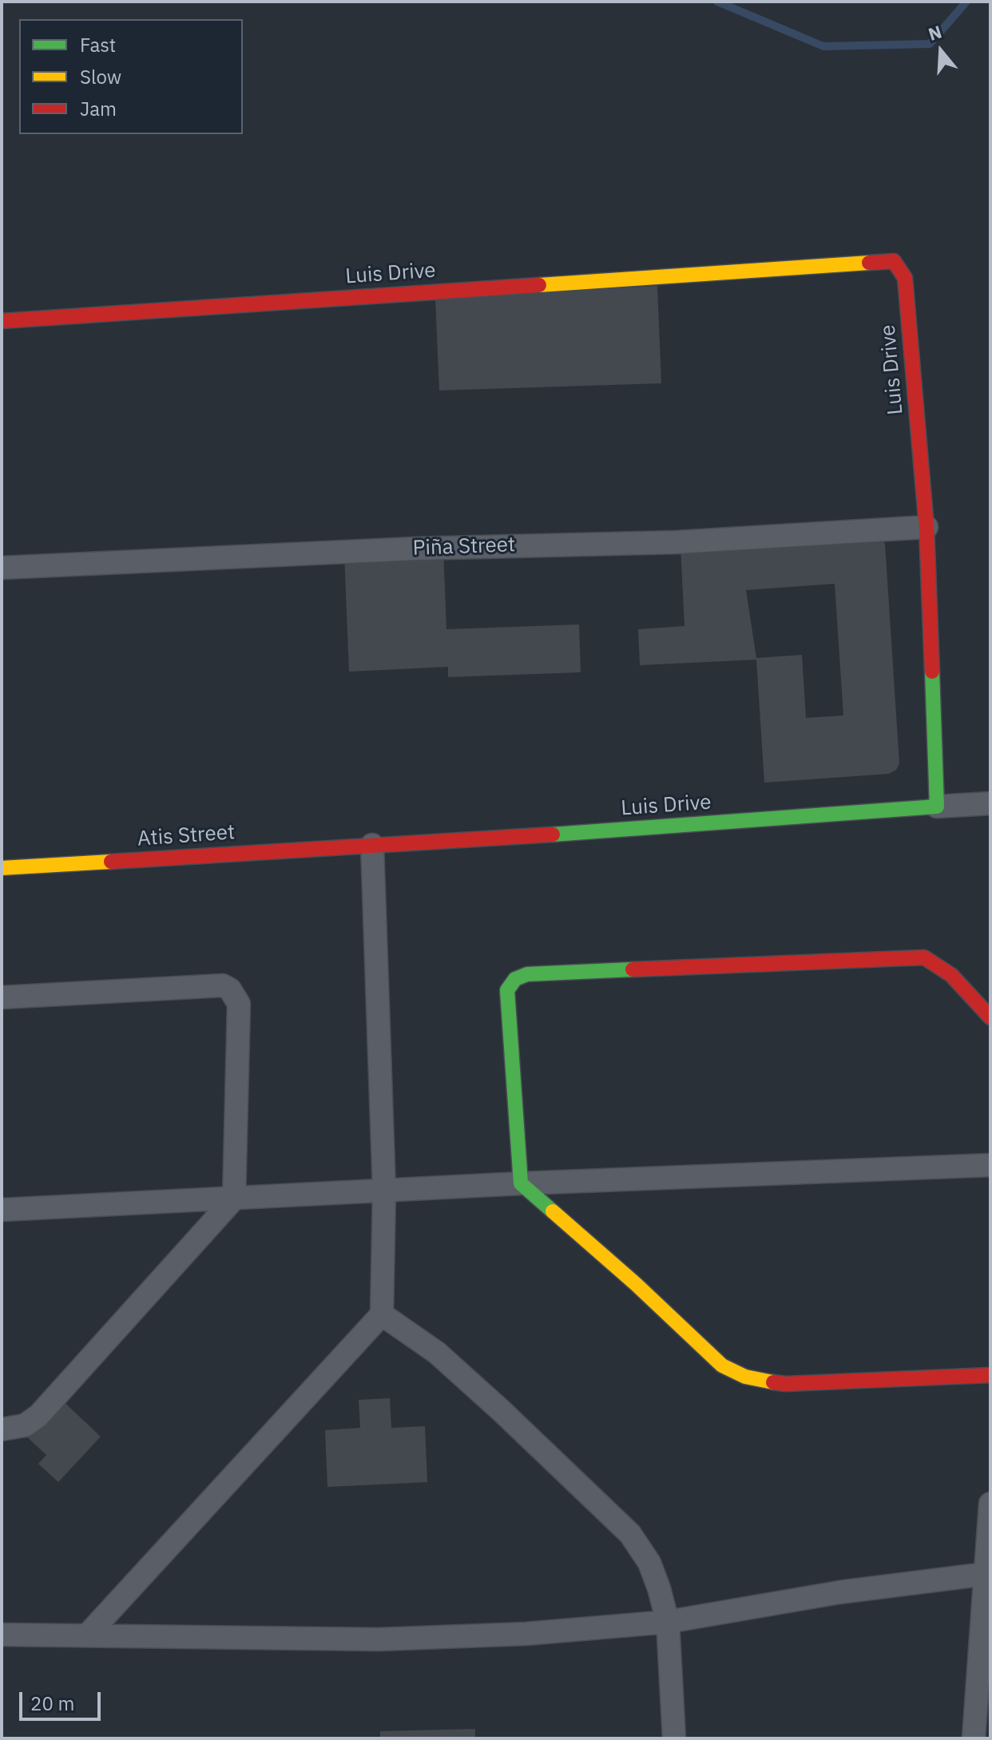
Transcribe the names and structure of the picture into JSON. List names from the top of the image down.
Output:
{
  "streets": {
    "street": ["Luis Drive", "Piña Street", "Atis Street"]
  },
  "crossings": [
    ["Luis Drive", "Piña Street"],
    ["Luis Drive", "Atis Street"]
  ],
  "legend": ["Fast", "Slow", "Jam"],
  "scale_bar": "20 m",
  "north": "top"
}
